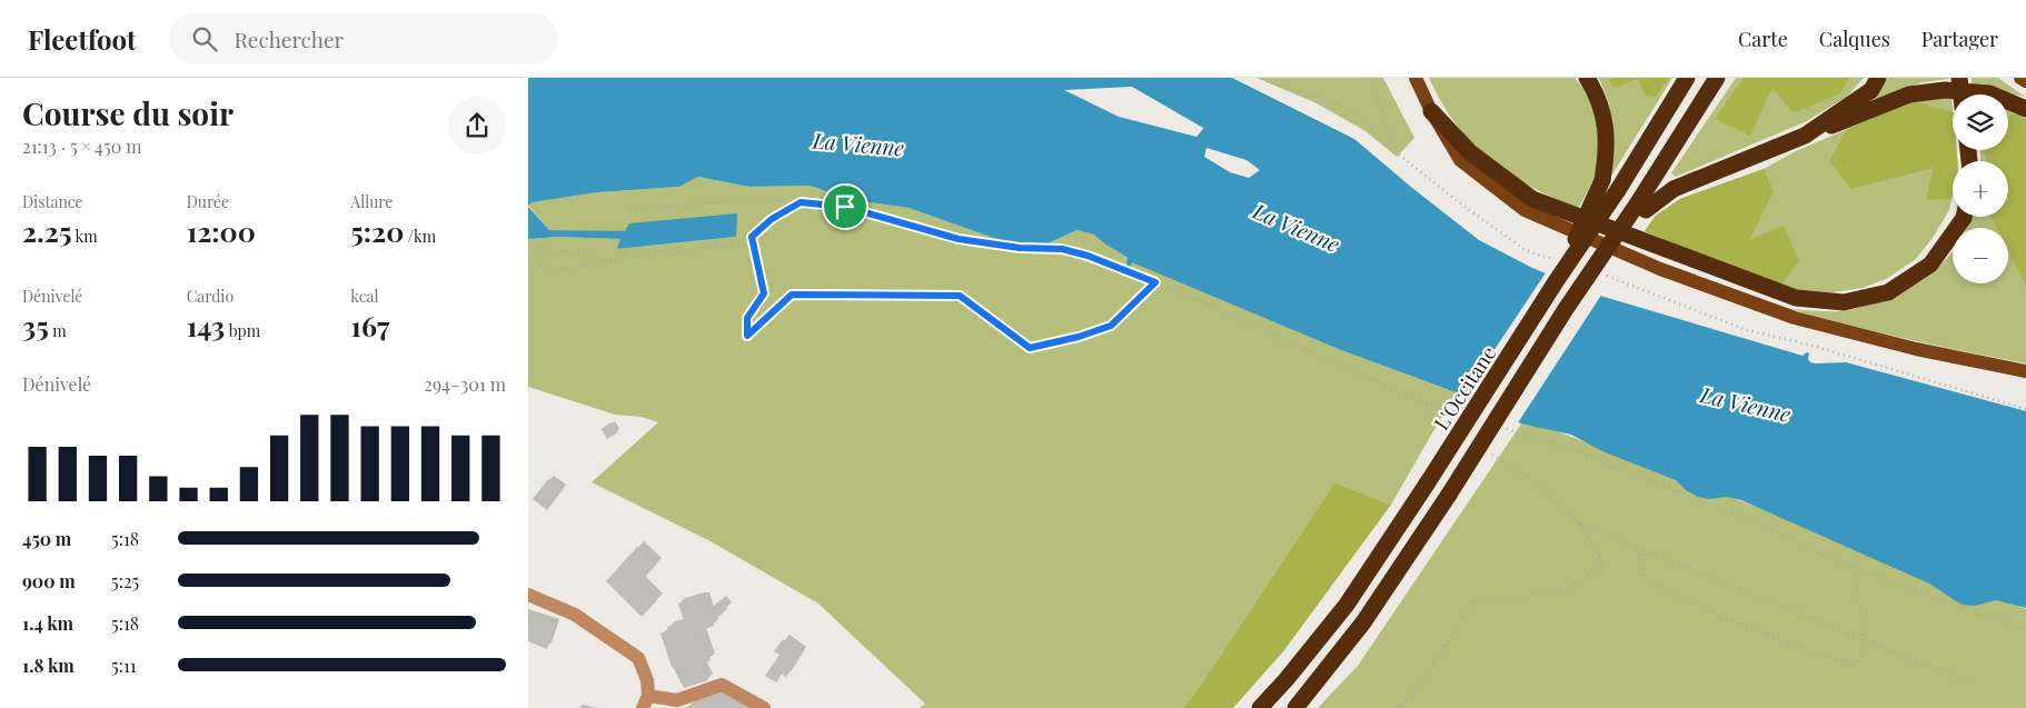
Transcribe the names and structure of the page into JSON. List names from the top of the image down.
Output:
{
  "streets": {
    "highway": ["L'Occitane"]
  },
  "water": ["La Vienne"],
  "page": {
    "header": "Fleetfoot",
    "search": "Rechercher",
    "nav": ["Carte", "Calques", "Partager"],
    "heading": ["Course du soir", "21:13 · 5 × 450 m"],
    "map_buttons": ["+", "−"],
    "stats": [
      ["Distance", "2.25 km"],
      ["Durée", "12:00"],
      ["Allure", "5:20 /km"],
      ["Dénivelé", "35 m"],
      ["Cardio", "143 bpm"],
      ["kcal", "167"]
    ],
    "chart": ["Dénivelé", "294–301 m"],
    "list": [
      {
        "name": "450 m",
        "note": "5:18"
      },
      {
        "name": "900 m",
        "note": "5:25"
      },
      {
        "name": "1.4 km",
        "note": "5:18"
      },
      {
        "name": "1.8 km",
        "note": "5:11"
      }
    ]
  }
}
